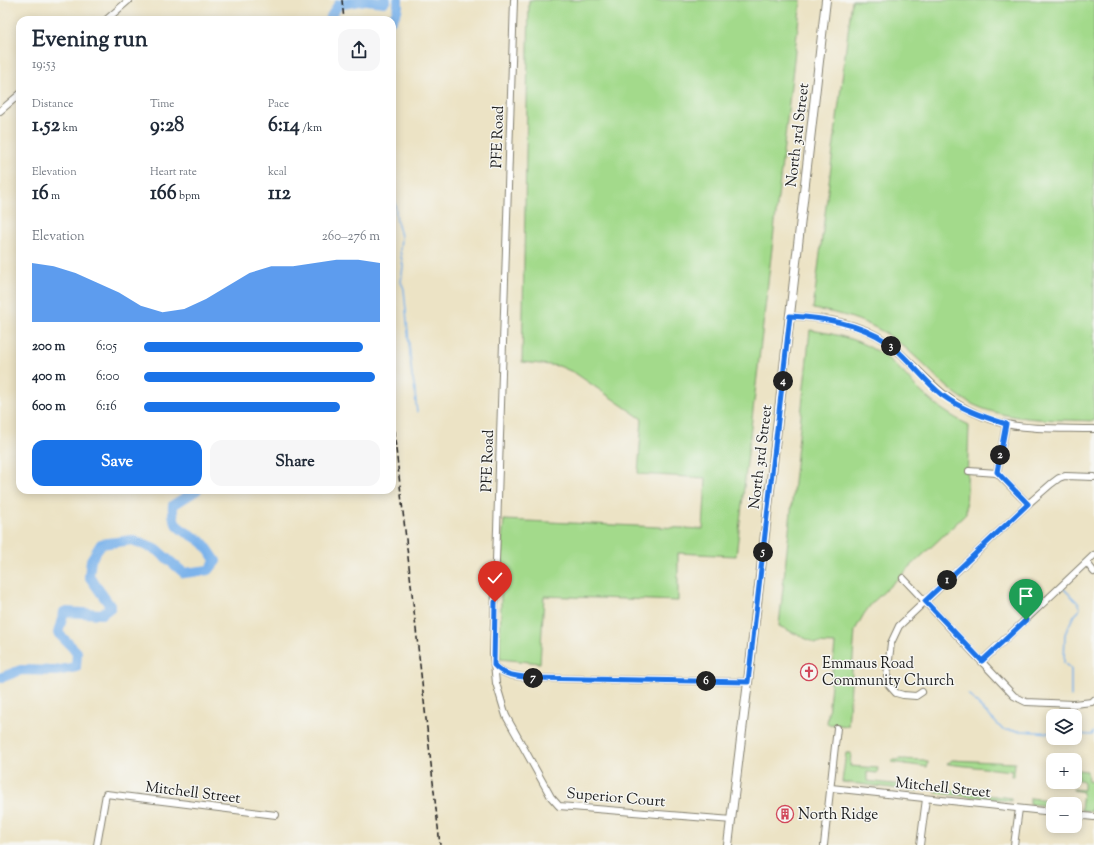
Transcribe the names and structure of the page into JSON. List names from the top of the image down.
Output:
{
  "streets": {
    "main road": ["North 3rd Street"],
    "street": ["PFE Road", "Mitchell Street", "Superior Court"]
  },
  "crossings": [
    ["North 3rd Street", "Superior Court"],
    ["PFE Road", "Superior Court"]
  ],
  "places": {
    "church": ["Emmaus Road Community Church"],
    "building": ["North Ridge"]
  },
  "page": {
    "heading": ["Evening run", "19:53"],
    "stats": [
      ["Distance", "1.52 km"],
      ["Time", "9:28"],
      ["Pace", "6:14 /km"],
      ["Elevation", "16 m"],
      ["Heart rate", "166 bpm"],
      ["kcal", "112"]
    ],
    "chart": ["Elevation", "260–276 m"],
    "list": [
      {
        "name": "200 m",
        "note": "6:05"
      },
      {
        "name": "400 m",
        "note": "6:00"
      },
      {
        "name": "600 m",
        "note": "6:16"
      }
    ],
    "pins": [
      "3",
      "4",
      "2",
      "5",
      "1",
      "7",
      "6"
    ],
    "buttons": ["Save", "Share"],
    "map_buttons": ["+", "−"]
  }
}
